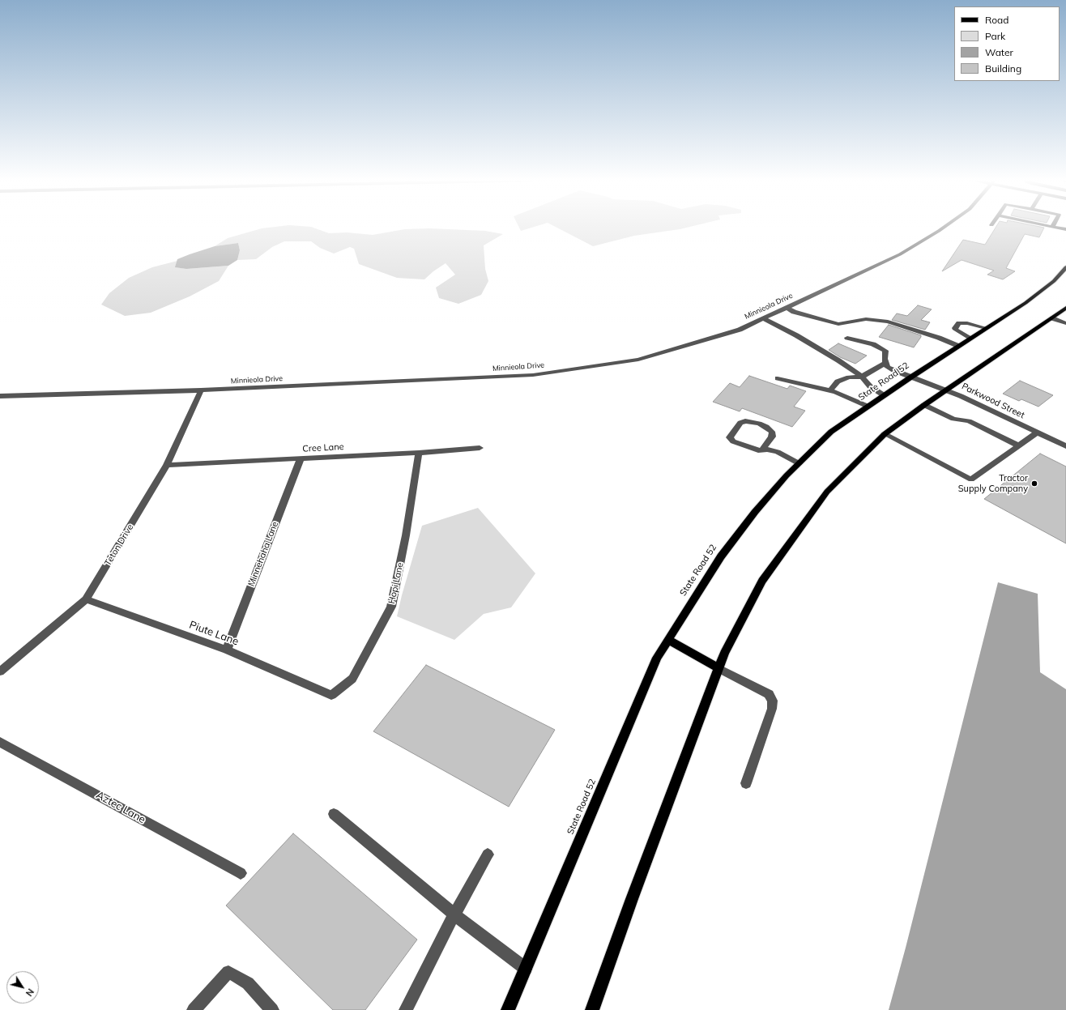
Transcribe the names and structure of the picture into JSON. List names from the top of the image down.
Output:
{
  "streets": {
    "main road": ["State Road 52"],
    "street": [
      "Minnieola Drive",
      "Parkwood Street",
      "Cree Lane",
      "Teton Drive",
      "Minnehaha Lane",
      "Hopi Lane",
      "Piute Lane",
      "Aztec Lane"
    ]
  },
  "crossings": [
    ["Minnieola Drive", "Teton Drive"],
    ["State Road 52", "Parkwood Street"],
    ["Cree Lane", "Teton Drive"],
    ["Cree Lane", "Minnehaha Lane"],
    ["Cree Lane", "Hopi Lane"],
    ["Teton Drive", "Piute Lane"],
    ["Minnehaha Lane", "Piute Lane"],
    ["Hopi Lane", "Piute Lane"]
  ],
  "places": ["Tractor Supply Company"],
  "legend": [
    "Road",
    "Park",
    "Water",
    "Building"
  ],
  "north": "bottom right"
}
